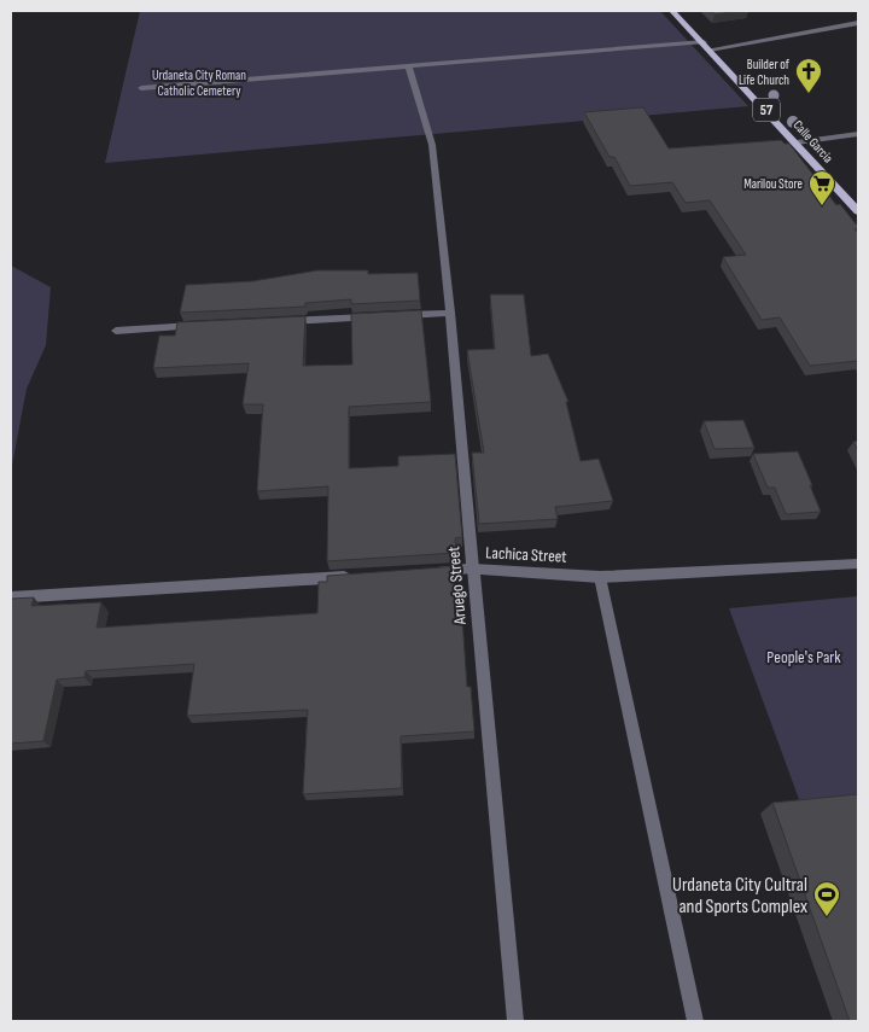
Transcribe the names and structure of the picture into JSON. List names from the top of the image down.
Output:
{
  "streets": {
    "main road": ["57", "Calle Garcia"],
    "street": ["Lachica Street", "Aruego Street"]
  },
  "crossings": [
    ["Lachica Street", "Aruego Street"]
  ],
  "parks": ["Urdaneta City Roman Catholic Cemetery", "People's Park"],
  "places": {
    "church": ["Builder of Life Church"],
    "supermarket": ["Marilou Store"],
    "sports": ["Urdaneta City Cultral and Sports Complex"]
  }
}
